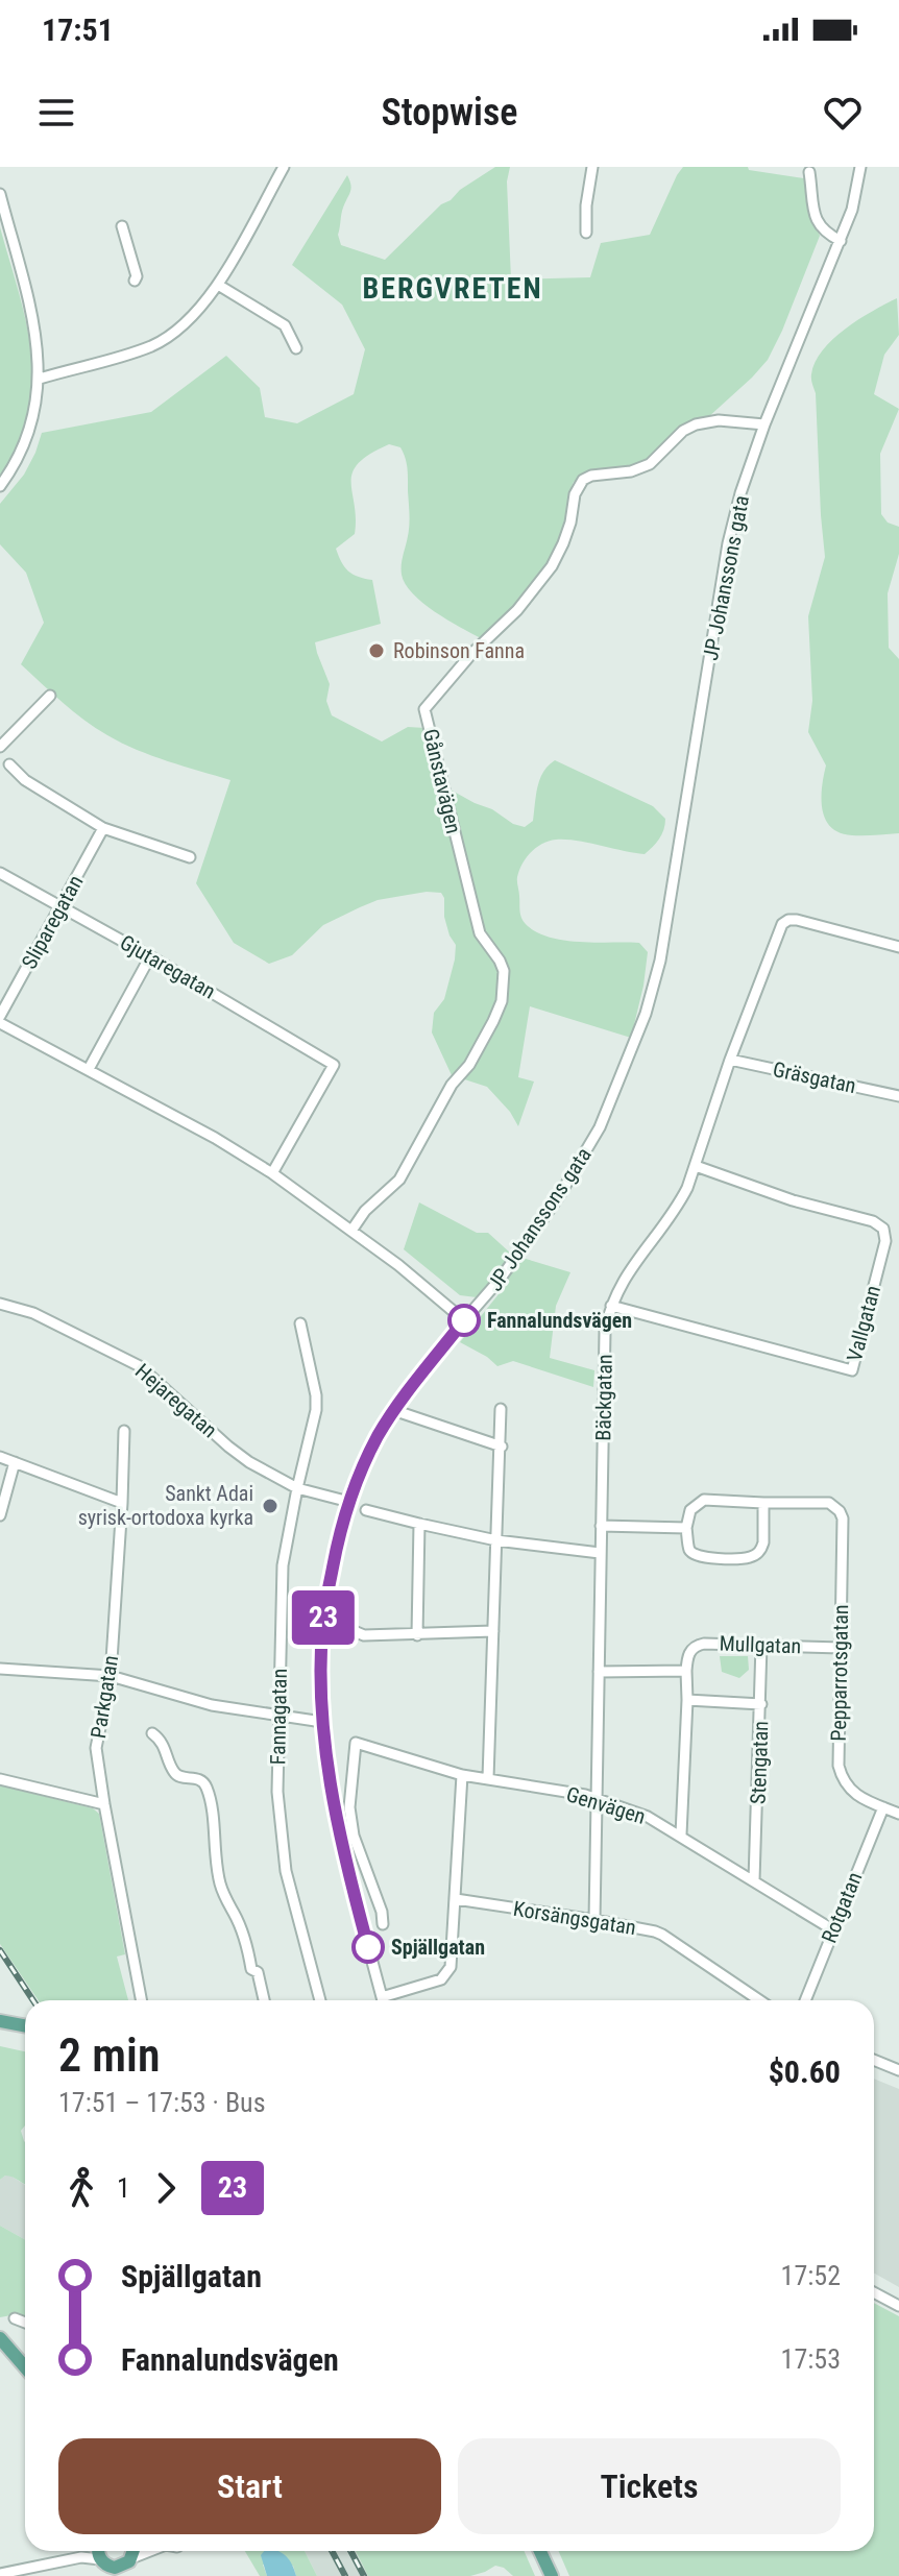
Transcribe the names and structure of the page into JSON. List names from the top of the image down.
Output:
{
  "streets": {
    "street": [
      "JP Johanssons gata",
      "Gånstavägen",
      "Sliparegatan",
      "Gjutaregatan",
      "Gräsgatan",
      "Vallgatan",
      "Bäckgatan",
      "Hejaregatan",
      "Mullgatan",
      "Pepparrotsgatan",
      "Parkgatan",
      "Fannagatan",
      "Stengatan",
      "Genvägen",
      "Rotgatan",
      "Korsängsgatan"
    ]
  },
  "crossings": [
    ["JP Johanssons gata", "Gånstavägen"],
    ["JP Johanssons gata", "Hejaregatan"],
    ["Sliparegatan", "Gjutaregatan"],
    ["Gräsgatan", "Bäckgatan"],
    ["Vallgatan", "Bäckgatan"],
    ["Bäckgatan", "Genvägen"],
    ["Bäckgatan", "Korsängsgatan"],
    ["Hejaregatan", "Fannagatan"],
    ["Mullgatan", "Pepparrotsgatan"],
    ["Mullgatan", "Stengatan"],
    ["Pepparrotsgatan", "Rotgatan"],
    ["Stengatan", "Genvägen"],
    ["Genvägen", "Rotgatan"]
  ],
  "districts": ["BERGVRETEN"],
  "places": [
    "Robinson Fanna",
    "Fannalundsvägen",
    "Sankt Adai syrisk-ortodoxa kyrka",
    "Spjällgatan"
  ],
  "lines": ["bus line 23"],
  "page": {
    "status": "17:51",
    "header": "Stopwise",
    "on_map": "23",
    "heading": ["2 min", "17:51 – 17:53 · Bus", "$0.60"],
    "legs": ["1", "23"],
    "list": [
      {
        "name": "Spjällgatan",
        "value": "17:52"
      },
      {
        "name": "Fannalundsvägen",
        "value": "17:53"
      }
    ],
    "buttons": ["Start", "Tickets"]
  }
}
